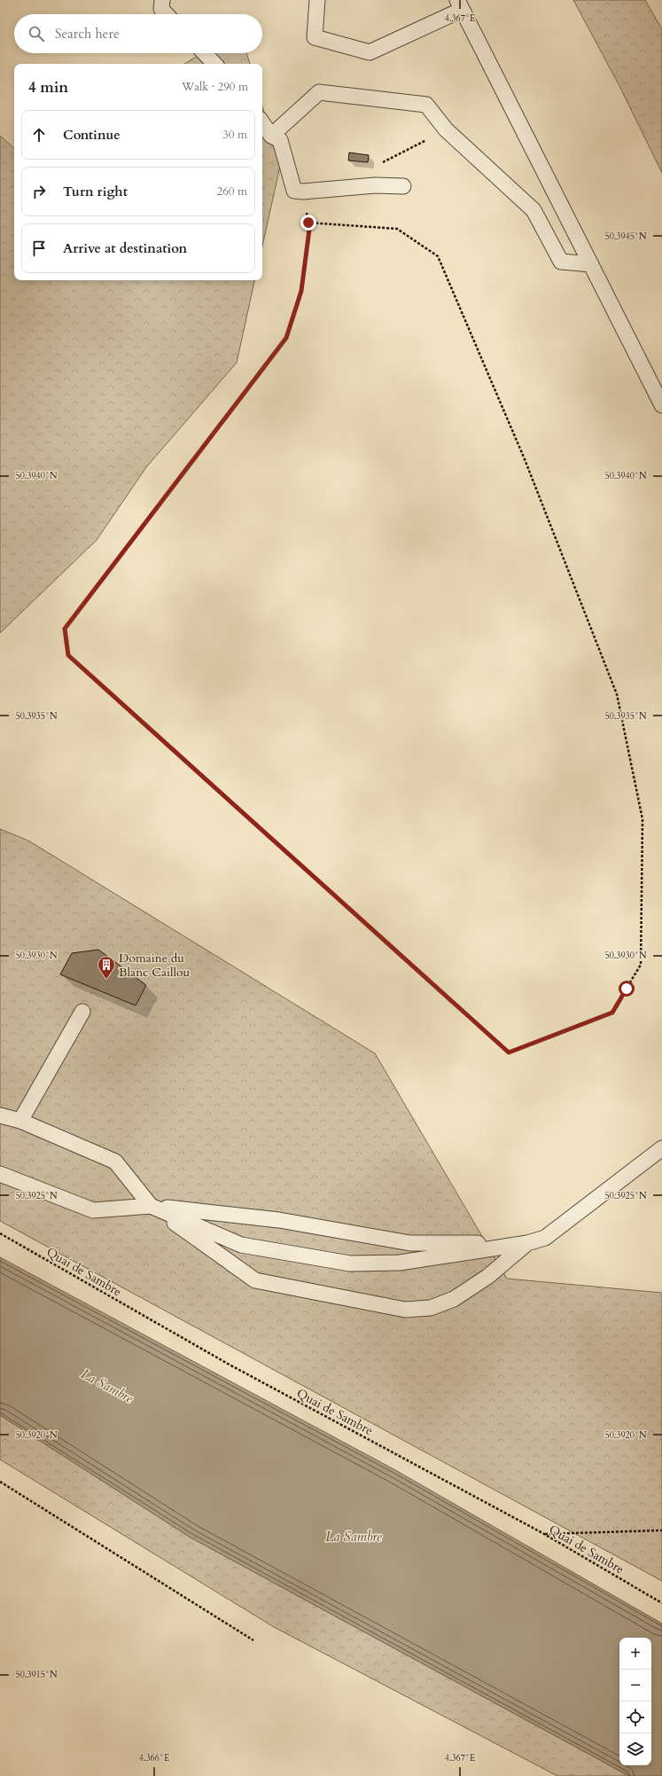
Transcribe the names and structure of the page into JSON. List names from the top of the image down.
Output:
{
  "streets": {
    "path": ["Quai de Sambre"]
  },
  "water": ["La Sambre"],
  "places": {
    "building": ["Domaine du Blanc Caillou"]
  },
  "page": {
    "search": "Search here",
    "heading": ["4 min", "Walk · 290 m"],
    "list": [
      ["Continue", "30 m"],
      ["Turn right", "260 m"],
      "Arrive at destination"
    ],
    "map_buttons": ["+", "−"]
  },
  "coordinates": [
    "4.367°E",
    "50.3945°N",
    "50.3940°N",
    "50.3935°N",
    "50.3930°N",
    "50.3925°N",
    "50.3920°N",
    "50.3915°N",
    "4.366°E"
  ]
}
